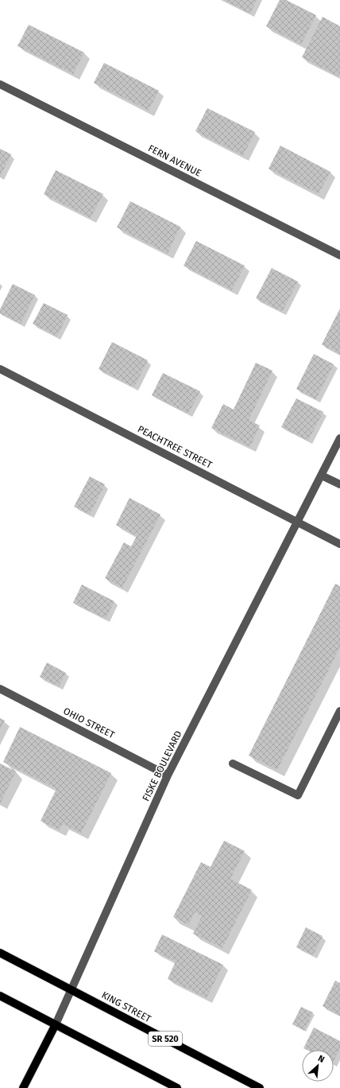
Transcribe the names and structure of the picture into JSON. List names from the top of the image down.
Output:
{
  "streets": {
    "main road": ["KING STREET", "SR 520"],
    "street": [
      "FERN AVENUE",
      "PEACHTREE STREET",
      "OHIO STREET",
      "FISKE BOULEVARD"
    ]
  },
  "crossings": [
    ["PEACHTREE STREET", "FISKE BOULEVARD"],
    ["OHIO STREET", "FISKE BOULEVARD"],
    ["FISKE BOULEVARD", "KING STREET"]
  ],
  "north": "top right"
}
